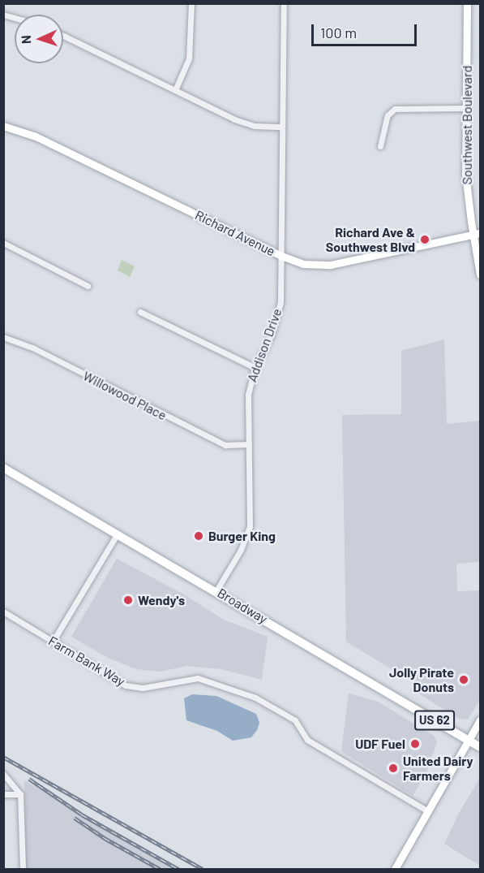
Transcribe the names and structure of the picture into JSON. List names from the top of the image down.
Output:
{
  "streets": {
    "main road": ["Broadway", "US 62"],
    "street": [
      "Southwest Boulevard",
      "Richard Avenue",
      "Addison Drive",
      "Willowood Place",
      "Farm Bank Way"
    ]
  },
  "crossings": [
    ["Southwest Boulevard", "Richard Avenue"],
    ["Richard Avenue", "Addison Drive"],
    ["Addison Drive", "Willowood Place"],
    ["Addison Drive", "Broadway"]
  ],
  "places": [
    "Richard Ave & Southwest Blvd",
    "Burger King",
    "Wendy's",
    "Jolly Pirate Donuts",
    "UDF Fuel",
    "United Dairy Farmers"
  ],
  "scale_bar": "100 m",
  "north": "left"
}
